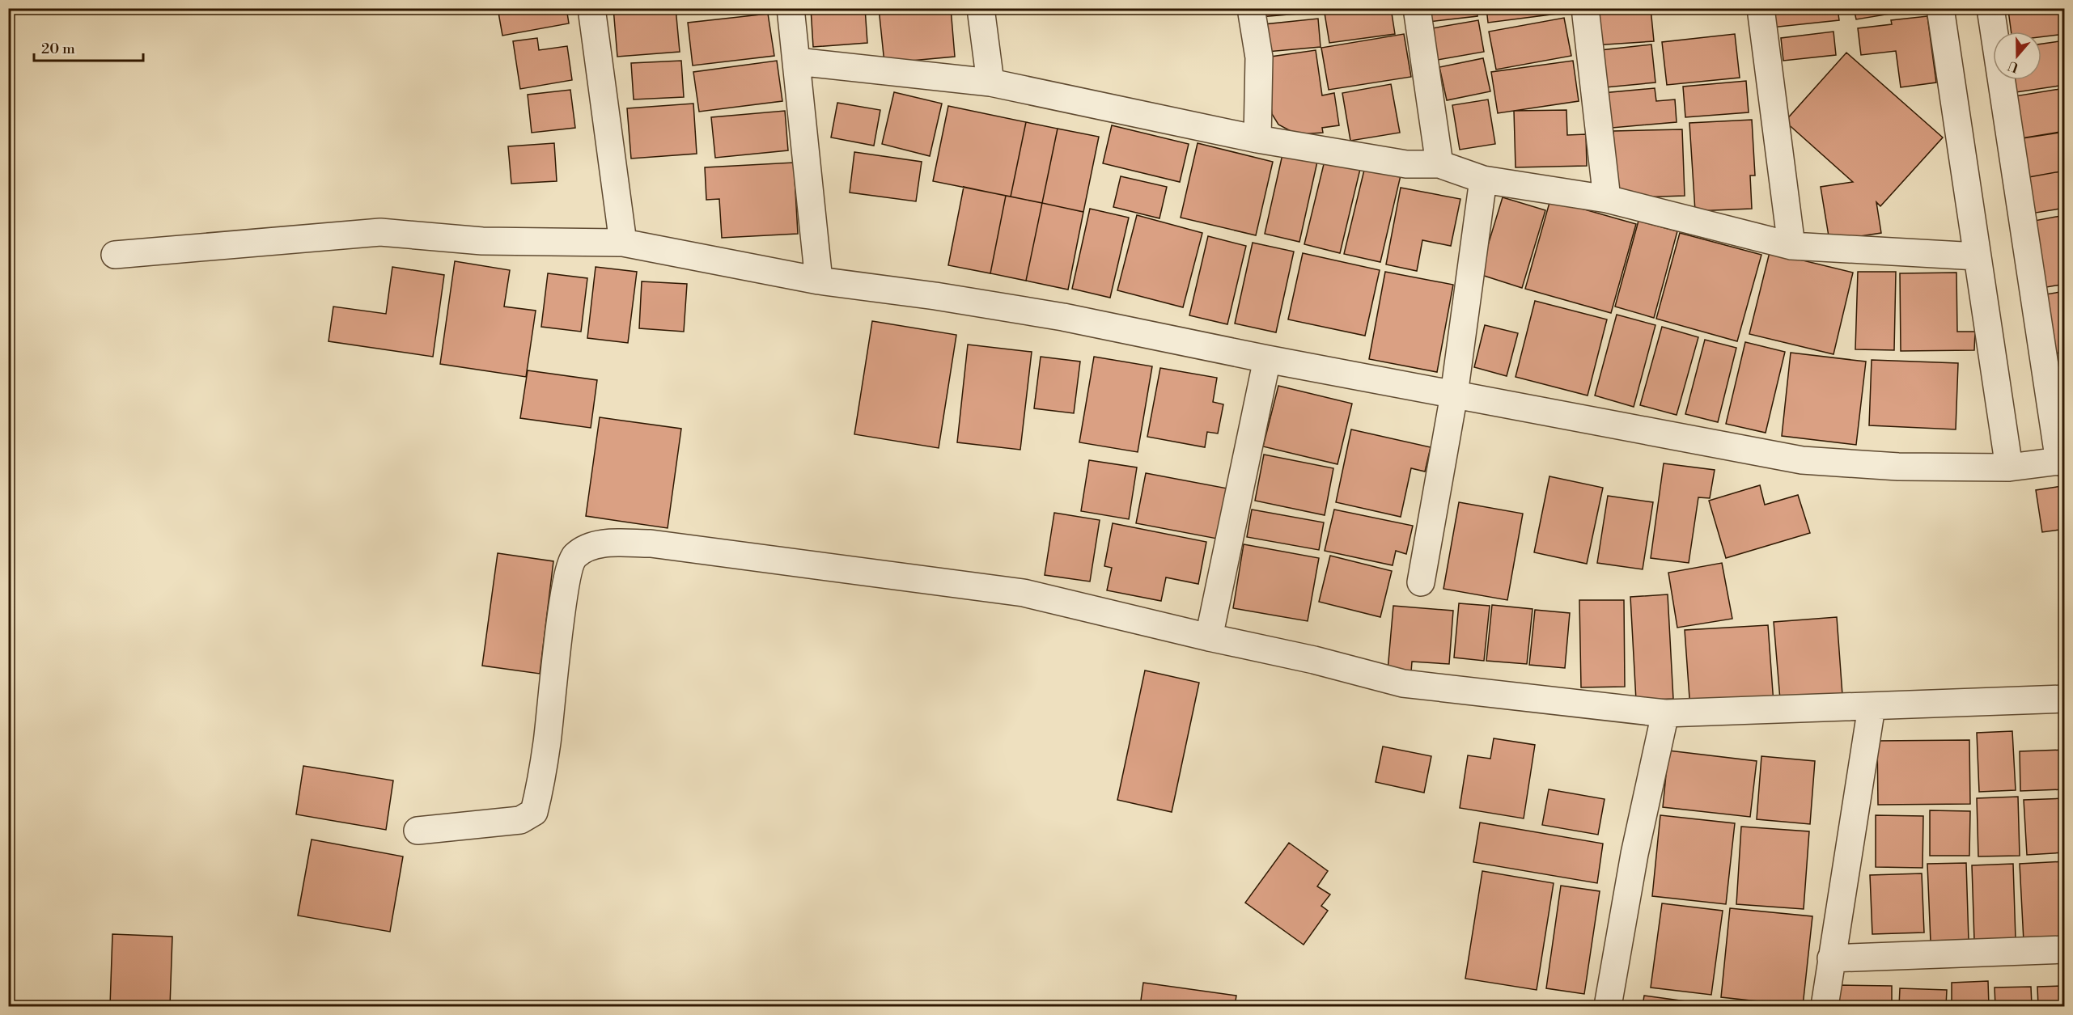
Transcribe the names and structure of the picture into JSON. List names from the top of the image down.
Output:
{
  "scale_bar": "20 m",
  "north": "bottom"
}
